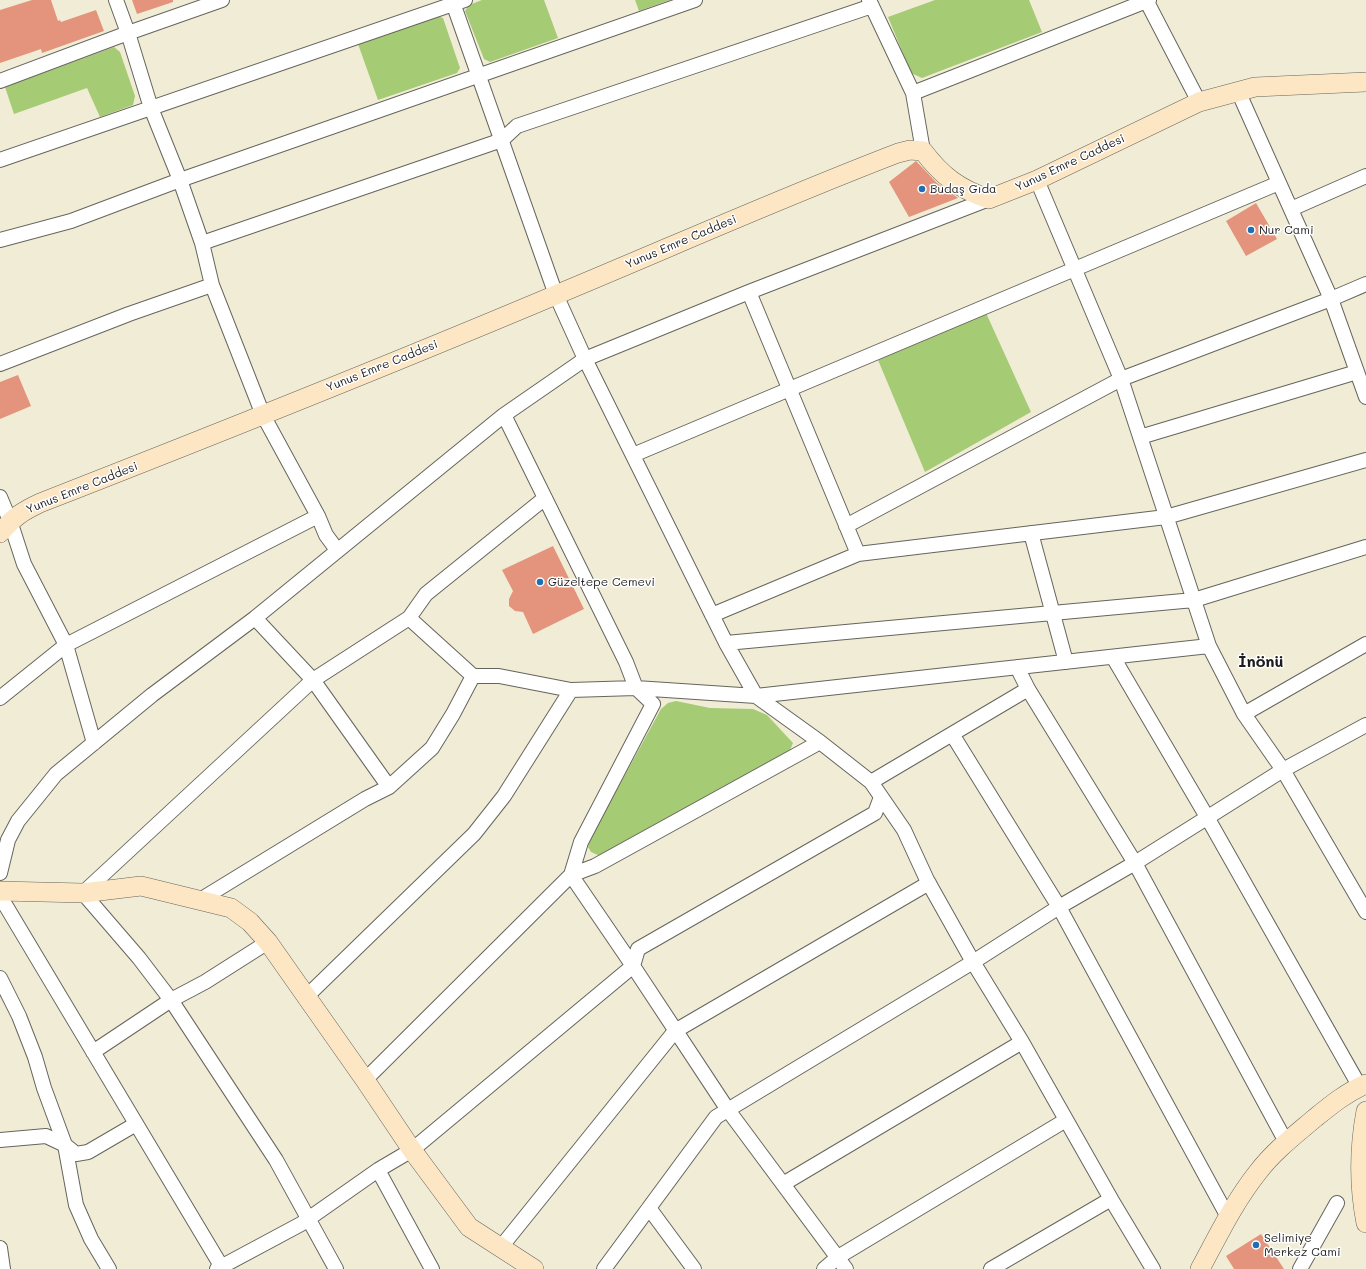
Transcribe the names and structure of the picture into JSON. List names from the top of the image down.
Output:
{
  "streets": {
    "street": ["Yunus Emre Caddesi"]
  },
  "districts": ["İnönü"],
  "places": [
    "Budaş Gıda",
    "Nur Cami",
    "Güzeltepe Cemevi",
    "Selimiye Merkez Cami"
  ]
}
